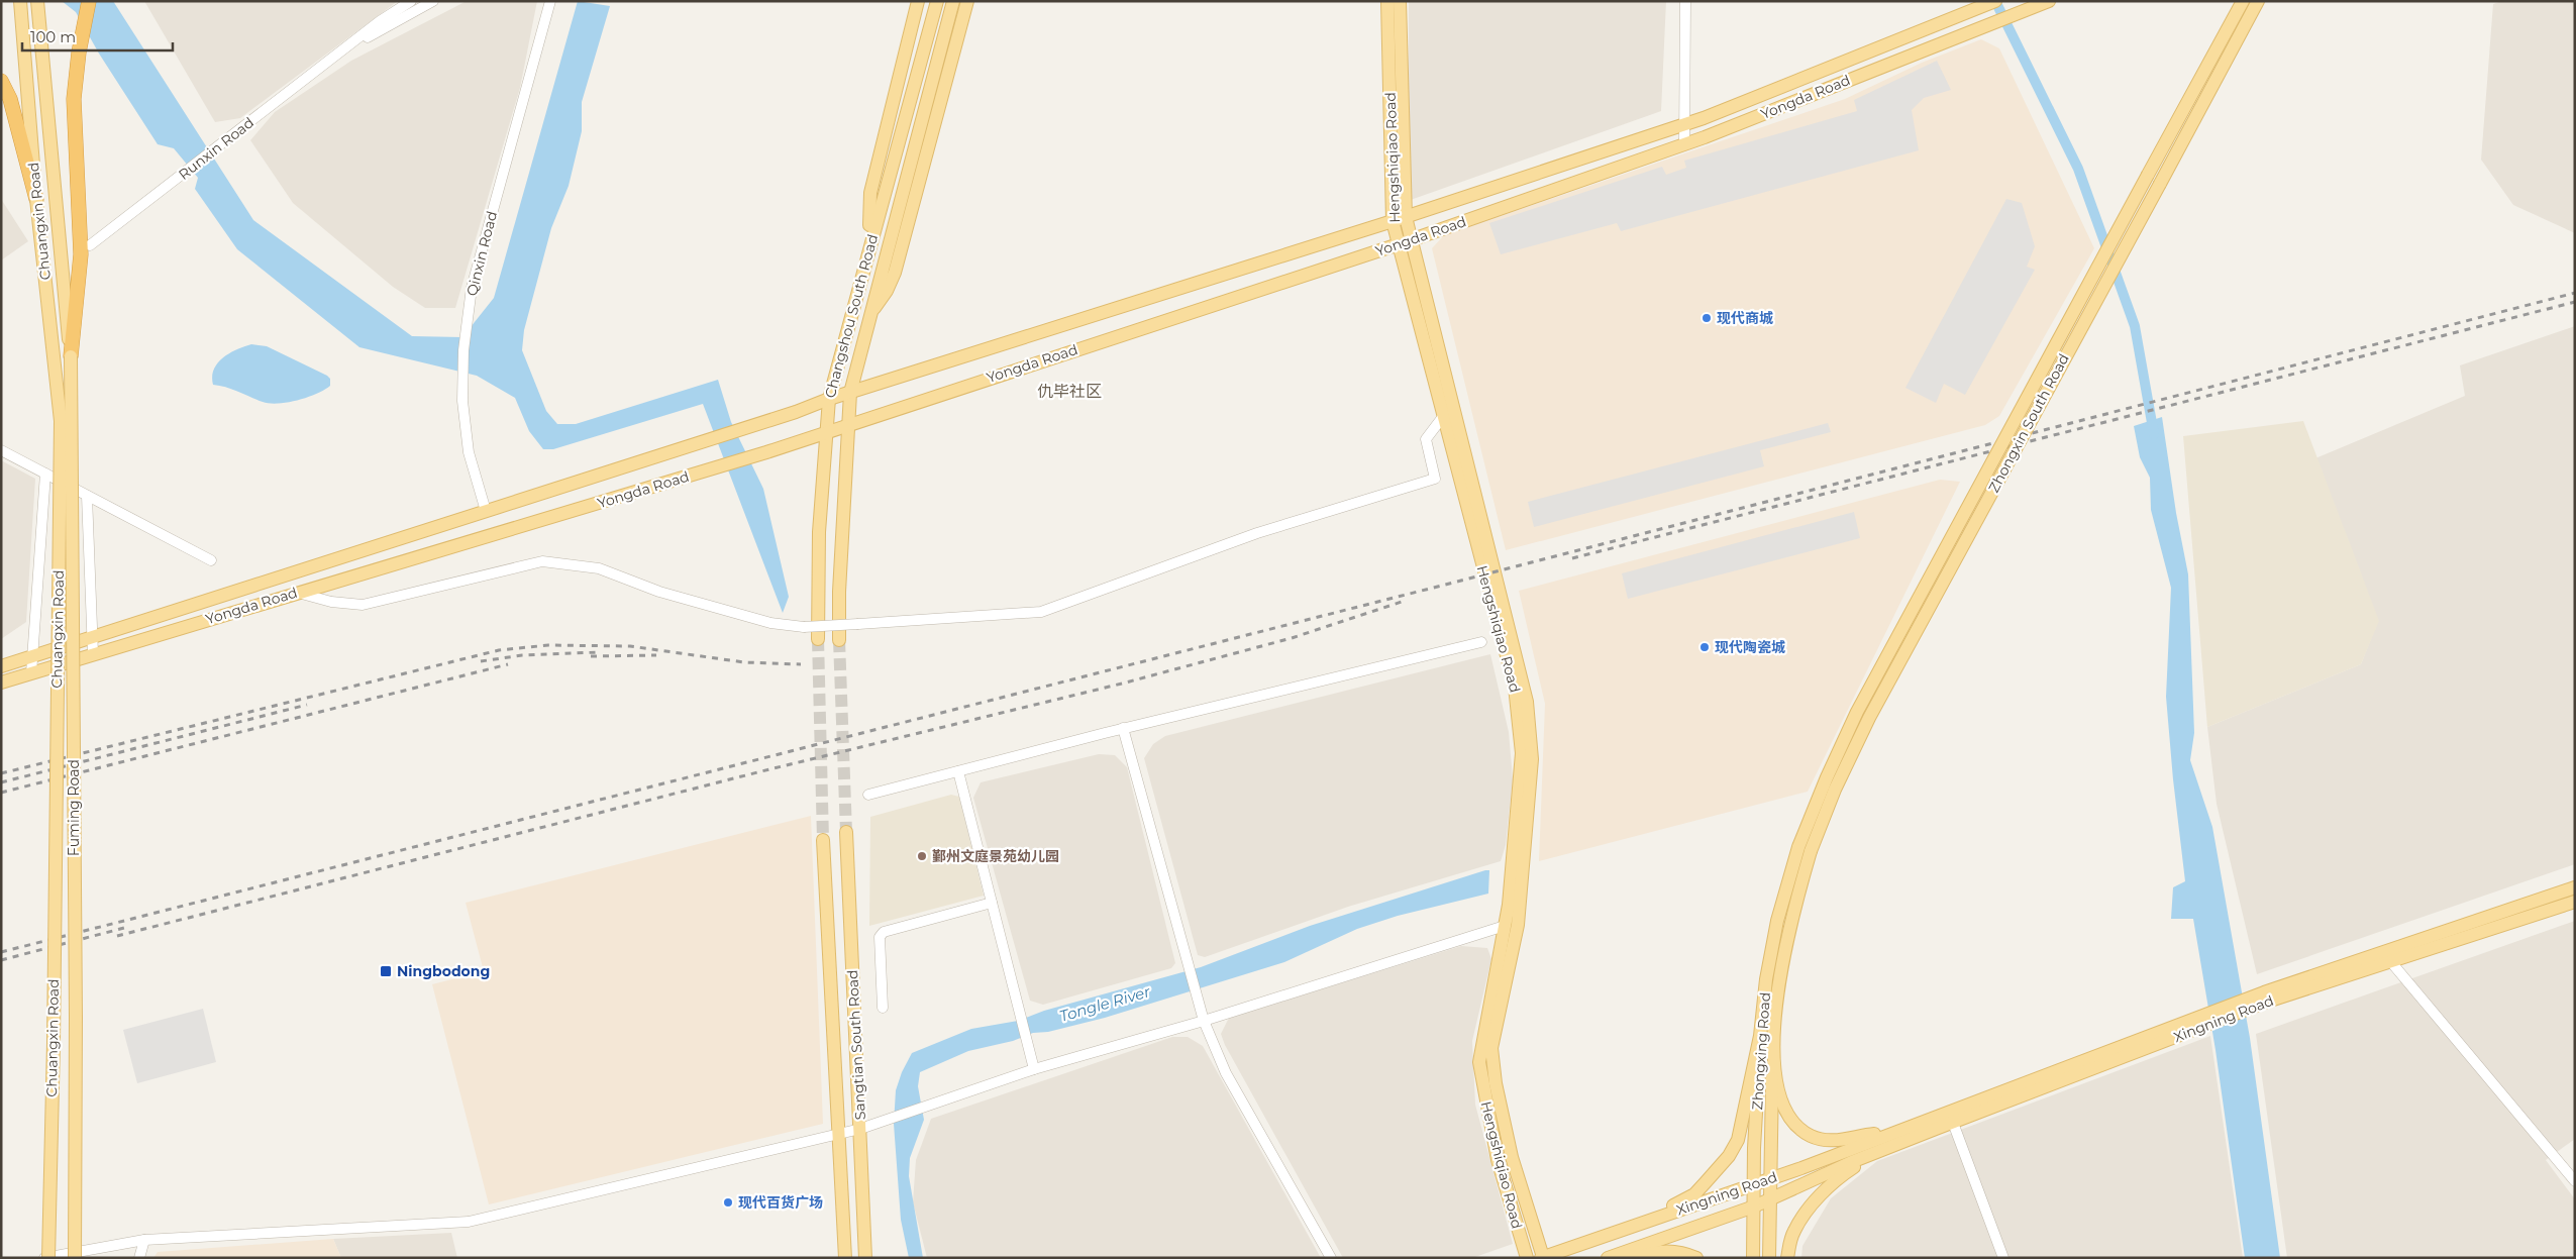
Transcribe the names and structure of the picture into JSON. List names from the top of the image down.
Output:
{
  "streets": {
    "main road": [
      "Yongda Road",
      "Hengshiqiao Road",
      "Chuangxin Road",
      "Changshou South Road",
      "Zhongxin South Road",
      "Fuming Road",
      "Xingning Road",
      "Sangtian South Road",
      "Zhongxing Road"
    ],
    "street": ["Runxin Road", "Qinxin Road"]
  },
  "crossings": [
    ["Yongda Road", "Hengshiqiao Road"],
    ["Yongda Road", "Qinxin Road"],
    ["Yongda Road", "Changshou South Road"],
    ["Hengshiqiao Road", "Xingning Road"],
    ["Chuangxin Road", "Fuming Road"],
    ["Zhongxin South Road", "Zhongxing Road"],
    ["Xingning Road", "Zhongxing Road"]
  ],
  "districts": ["仇毕社区"],
  "water": ["Tongle River"],
  "places": {
    "other": [
      "现代商城",
      "现代陶瓷城",
      "鄞州文庭景苑幼儿园",
      "现代百货广场"
    ],
    "transit": ["Ningbodong"]
  },
  "scale_bar": "100 m"
}
